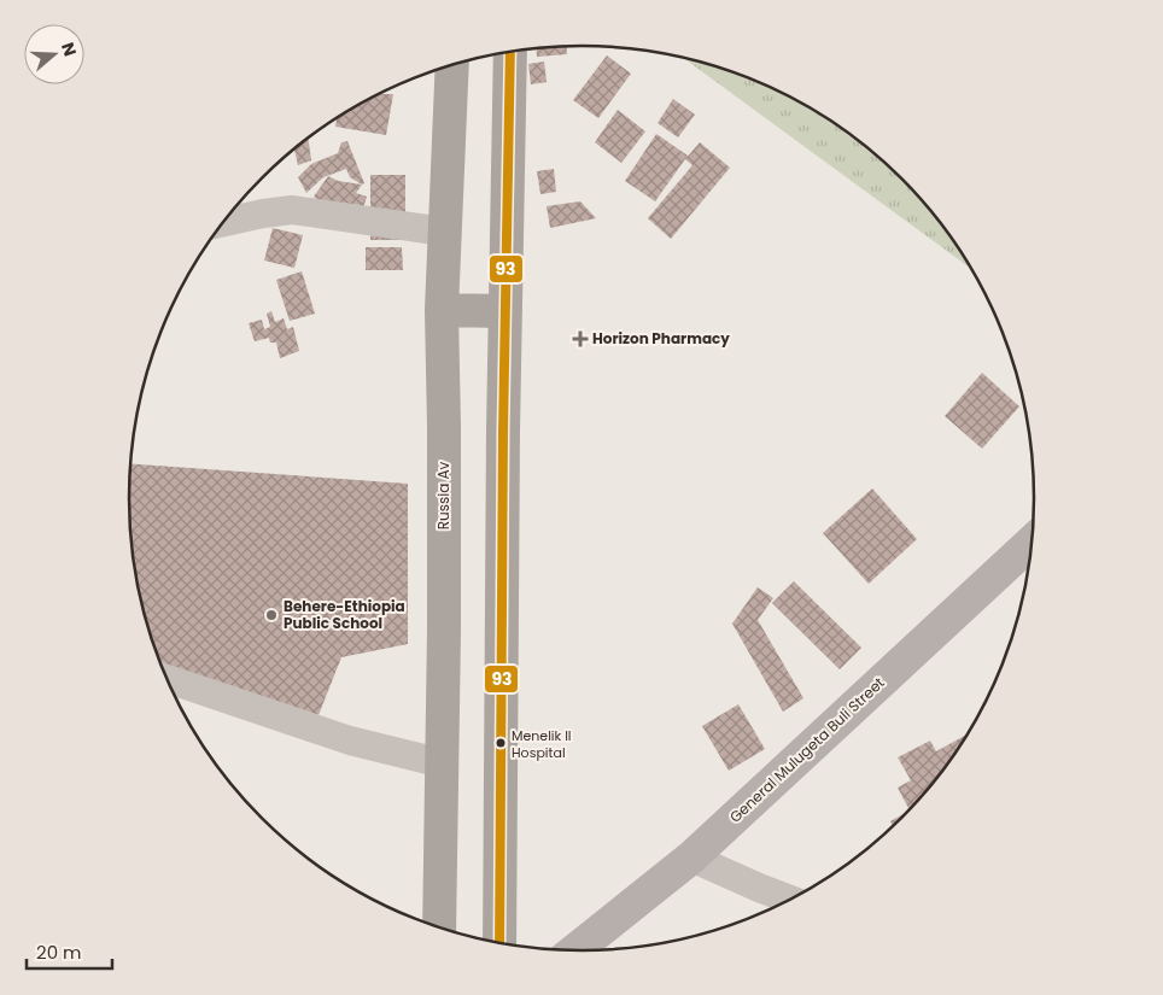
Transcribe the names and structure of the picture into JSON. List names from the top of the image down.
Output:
{
  "streets": {
    "main road": ["Russia Av", "General Mulugeta Buli Street"]
  },
  "places": {
    "health": ["Horizon Pharmacy"],
    "other": ["Behere-Ethiopia Public School", "Menelik II Hospital"]
  },
  "lines": ["transit line 93"],
  "scale_bar": "20 m",
  "north": "right"
}
